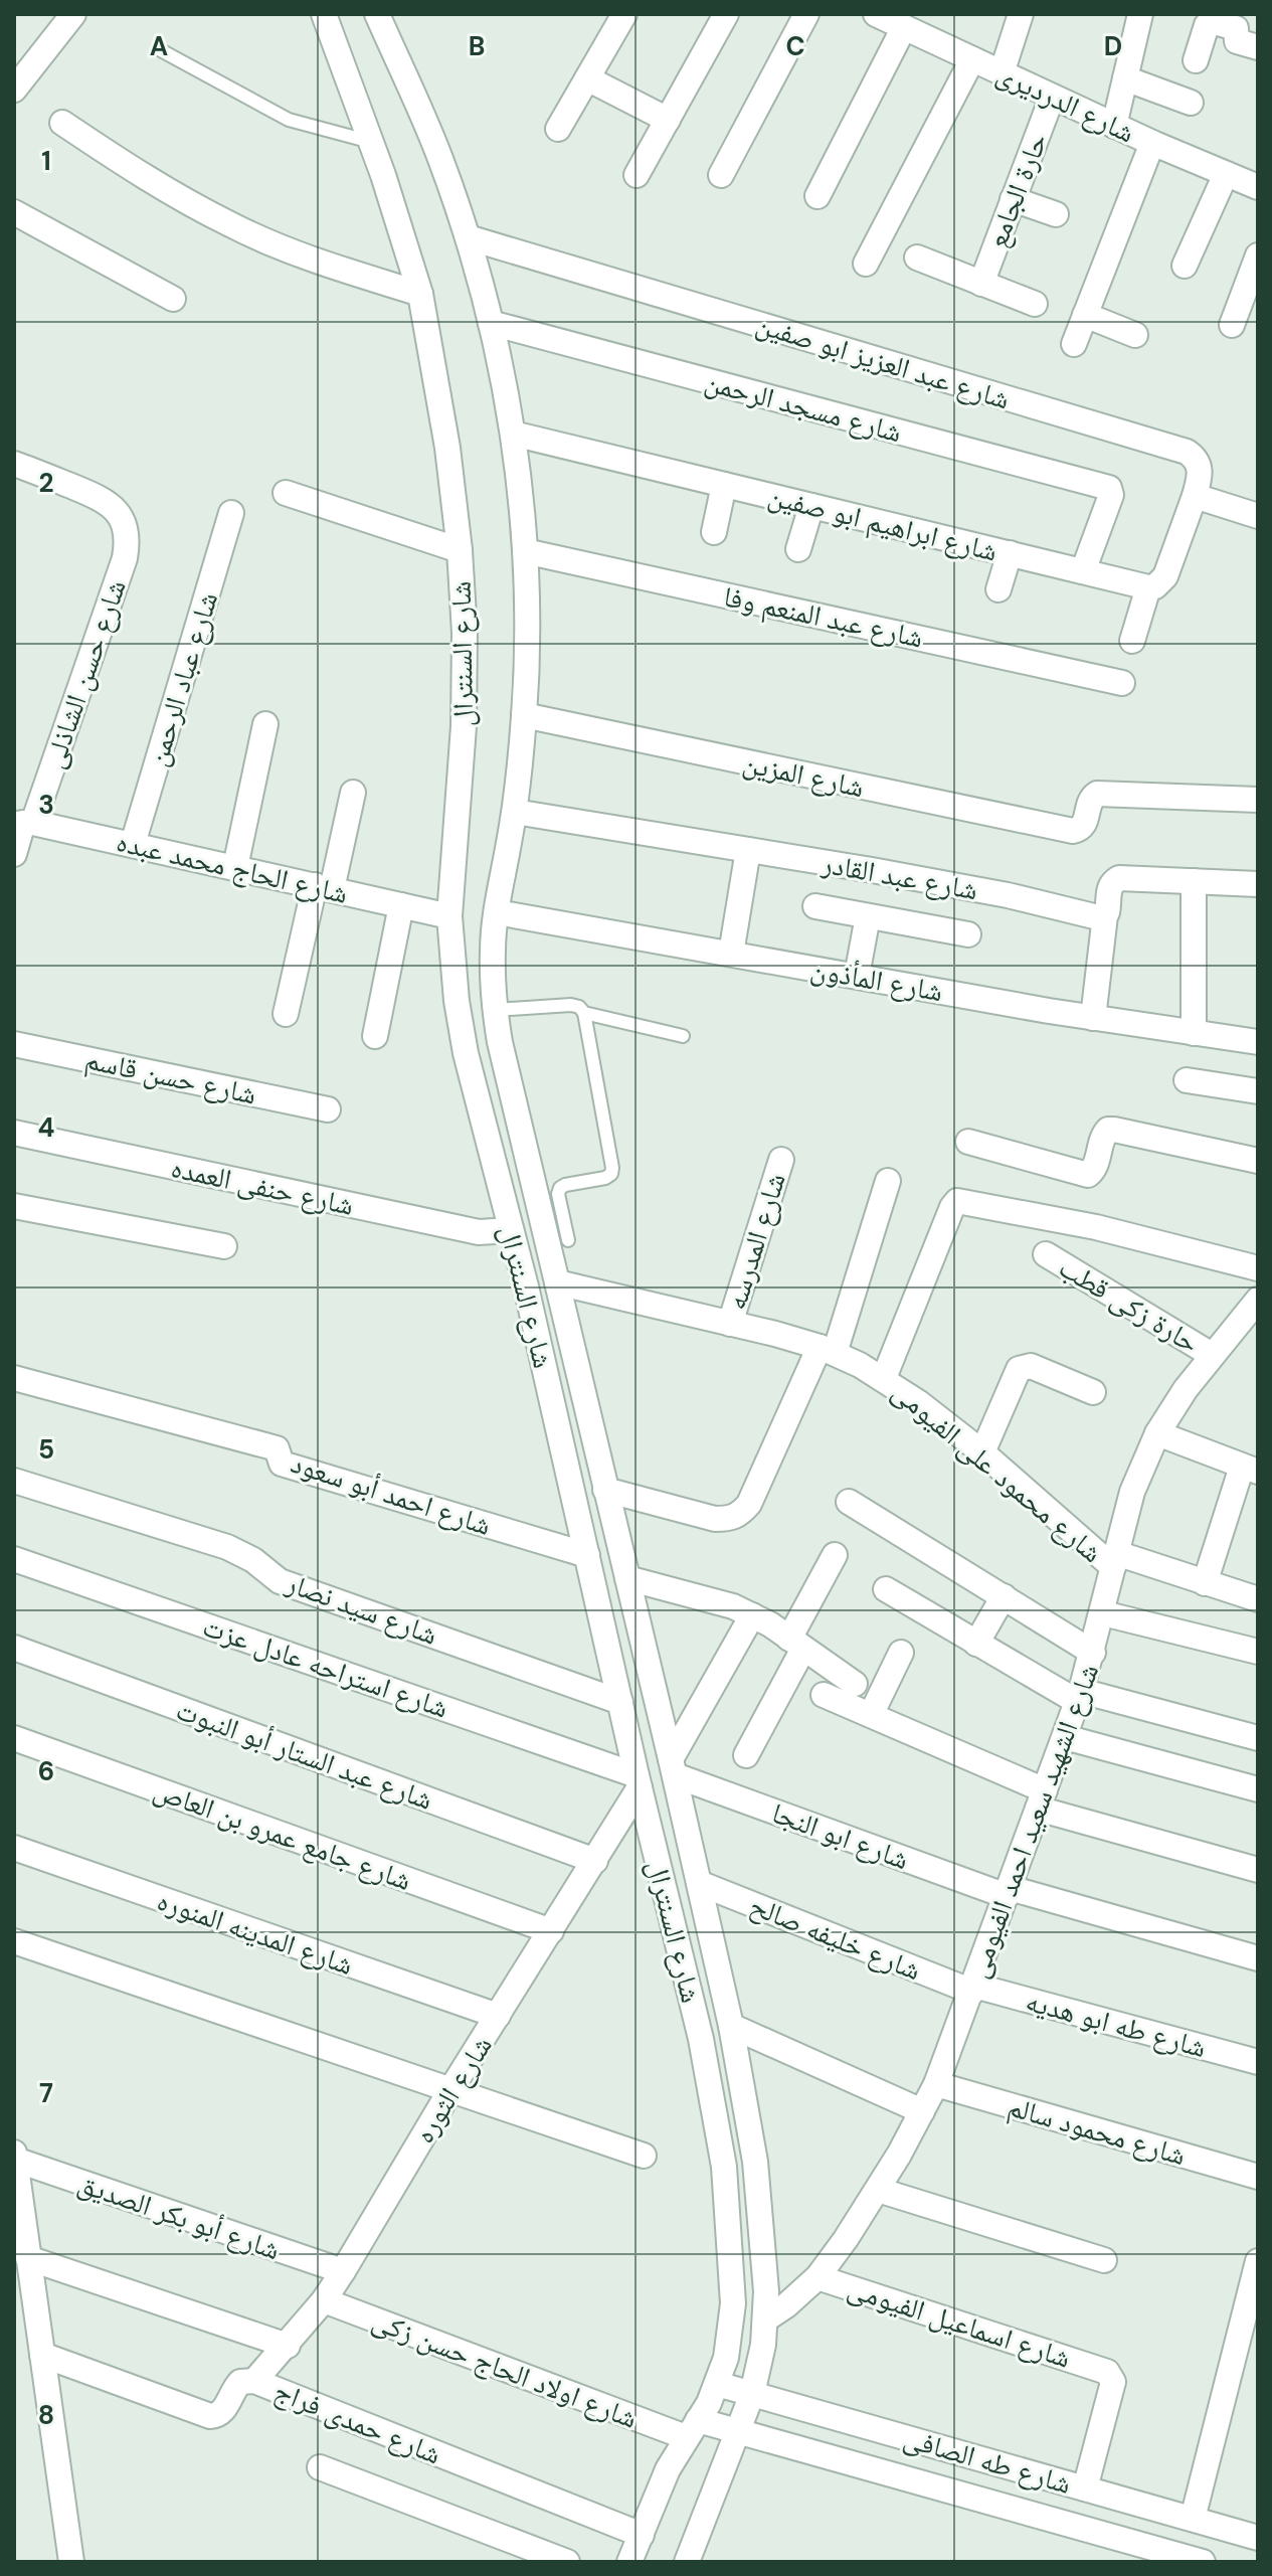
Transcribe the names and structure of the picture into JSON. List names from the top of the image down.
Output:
{
  "streets": {
    "street": [
      "شارع الدرديرى",
      "حارة الجامع",
      "شارع عبد العزيز ابو صفين",
      "شارع مسجد الرحمن",
      "شارع ابراهيم ابو صفين",
      "شارع عبد المنعم وفا",
      "شارع السنترال",
      "شارع حسن الشاذلى",
      "شارع عباد الرحمن",
      "شارع المزين",
      "شارع الحاج محمد عبده",
      "شارع عبد القادر",
      "شارع المأذون",
      "شارع حسن قاسم",
      "شارع حنفى العمده",
      "شارع المدرسه",
      "حارة زكى قطب",
      "شارع محمود على الفيومى",
      "شارع احمد أبو سعود",
      "شارع سيد نصار",
      "شارع استراحه عادل عزت",
      "شارع عبد الستار أبو النبوت",
      "شارع الشهيد سعيد احمد الفيومى",
      "شارع جامع عمرو بن العاص",
      "شارع ابو النجا",
      "شارع المدينه المنوره",
      "شارع خليفه صالح",
      "شارع طه ابو هديه",
      "شارع الثوره",
      "شارع محمود سالم",
      "شارع أبو بكر الصديق",
      "شارع اسماعيل الفيومى",
      "شارع اولاد الحاج حسن زكى",
      "شارع حمدى فراج",
      "شارع طه الصافى"
    ]
  },
  "crossings": [
    ["شارع الدرديرى", "حارة الجامع"],
    ["شارع عبد العزيز ابو صفين", "شارع السنترال"],
    ["شارع مسجد الرحمن", "شارع ابراهيم ابو صفين"],
    ["شارع مسجد الرحمن", "شارع السنترال"],
    ["شارع ابراهيم ابو صفين", "شارع السنترال"],
    ["شارع عبد المنعم وفا", "شارع السنترال"],
    ["شارع السنترال", "شارع المزين"],
    ["شارع السنترال", "شارع الحاج محمد عبده"],
    ["شارع السنترال", "شارع عبد القادر"],
    ["شارع السنترال", "شارع المأذون"],
    ["شارع السنترال", "شارع حنفى العمده"],
    ["شارع السنترال", "شارع محمود على الفيومى"],
    ["شارع السنترال", "شارع احمد أبو سعود"],
    ["شارع السنترال", "شارع سيد نصار"],
    ["شارع السنترال", "شارع استراحه عادل عزت"],
    ["شارع السنترال", "شارع الشهيد سعيد احمد الفيومى"],
    ["شارع السنترال", "شارع ابو النجا"],
    ["شارع السنترال", "شارع خليفه صالح"],
    ["شارع السنترال", "شارع الثوره"],
    ["شارع السنترال", "شارع اولاد الحاج حسن زكى"],
    ["شارع السنترال", "شارع حمدى فراج"],
    ["شارع السنترال", "شارع طه الصافى"],
    ["شارع حسن الشاذلى", "شارع الحاج محمد عبده"],
    ["شارع عباد الرحمن", "شارع الحاج محمد عبده"],
    ["شارع المدرسه", "شارع محمود على الفيومى"],
    ["حارة زكى قطب", "شارع الشهيد سعيد احمد الفيومى"],
    ["شارع محمود على الفيومى", "شارع الشهيد سعيد احمد الفيومى"],
    ["شارع استراحه عادل عزت", "شارع الثوره"],
    ["شارع عبد الستار أبو النبوت", "شارع الثوره"],
    ["شارع الشهيد سعيد احمد الفيومى", "شارع ابو النجا"],
    ["شارع الشهيد سعيد احمد الفيومى", "شارع خليفه صالح"],
    ["شارع الشهيد سعيد احمد الفيومى", "شارع طه ابو هديه"],
    ["شارع الشهيد سعيد احمد الفيومى", "شارع محمود سالم"],
    ["شارع الشهيد سعيد احمد الفيومى", "شارع اسماعيل الفيومى"],
    ["شارع جامع عمرو بن العاص", "شارع الثوره"],
    ["شارع المدينه المنوره", "شارع الثوره"],
    ["شارع خليفه صالح", "شارع طه ابو هديه"],
    ["شارع الثوره", "شارع أبو بكر الصديق"],
    ["شارع الثوره", "شارع اولاد الحاج حسن زكى"],
    ["شارع الثوره", "شارع حمدى فراج"],
    ["شارع اسماعيل الفيومى", "شارع طه الصافى"],
    ["شارع اولاد الحاج حسن زكى", "شارع طه الصافى"]
  ],
  "grid": {
    "columns": [
      "A",
      "B",
      "C",
      "D"
    ],
    "rows": [
      "1",
      "2",
      "3",
      "4",
      "5",
      "6",
      "7",
      "8"
    ]
  }
}
